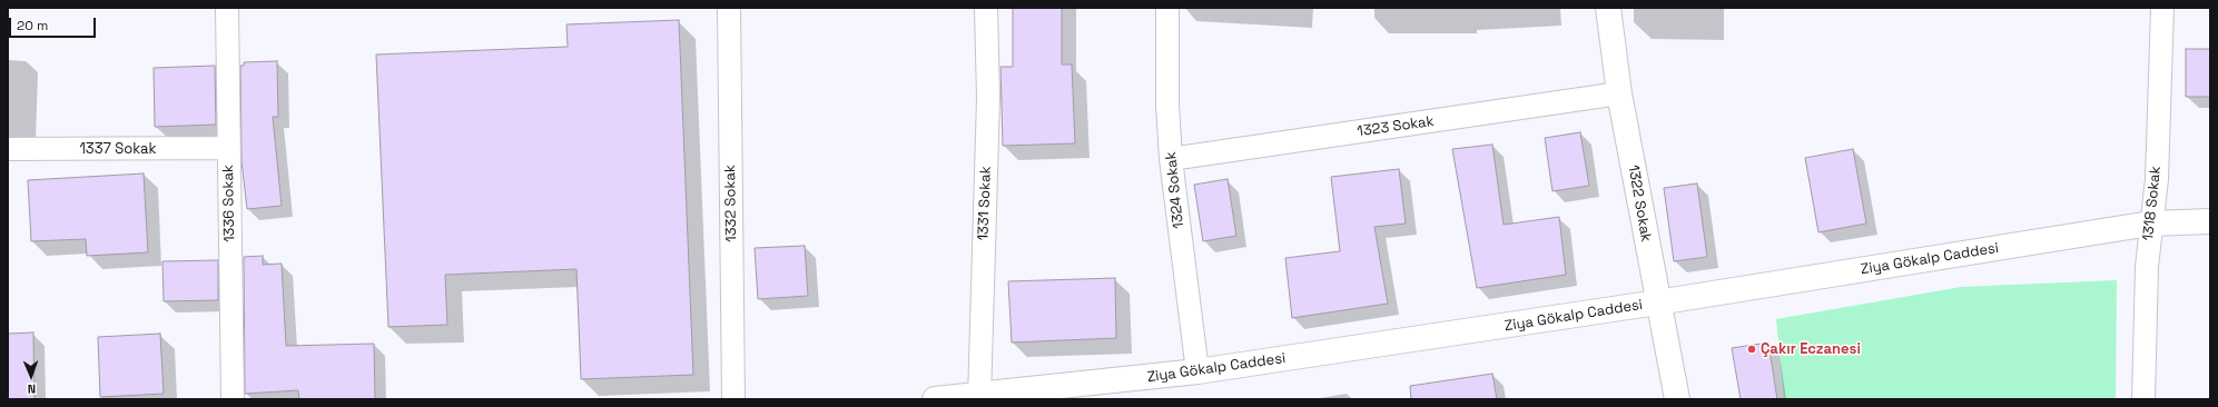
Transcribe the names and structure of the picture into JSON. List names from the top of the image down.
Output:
{
  "streets": {
    "street": [
      "1323 Sokak",
      "1337 Sokak",
      "1324 Sokak",
      "1336 Sokak",
      "1332 Sokak",
      "1331 Sokak",
      "1322 Sokak",
      "1318 Sokak",
      "Ziya Gökalp Caddesi"
    ]
  },
  "crossings": [
    ["1323 Sokak", "1324 Sokak"],
    ["1323 Sokak", "1322 Sokak"],
    ["1337 Sokak", "1336 Sokak"],
    ["1324 Sokak", "Ziya Gökalp Caddesi"],
    ["1331 Sokak", "Ziya Gökalp Caddesi"],
    ["1322 Sokak", "Ziya Gökalp Caddesi"],
    ["1318 Sokak", "Ziya Gökalp Caddesi"]
  ],
  "places": ["Çakır Eczanesi"],
  "scale_bar": "20 m",
  "north": "bottom"
}
